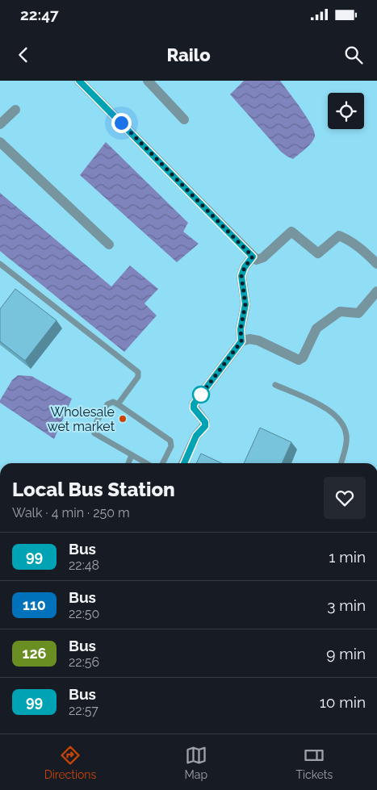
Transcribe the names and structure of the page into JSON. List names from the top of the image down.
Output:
{
  "places": ["Wholesale wet market"],
  "lines": ["bus line 99"],
  "page": {
    "status": "22:47",
    "header": "Railo",
    "heading": ["Local Bus Station", "Walk · 4 min · 250 m"],
    "list": [
      {
        "mark": "99",
        "name": "Bus",
        "note": "22:48",
        "value": "1 min"
      },
      {
        "mark": "110",
        "name": "Bus",
        "note": "22:50",
        "value": "3 min"
      },
      {
        "mark": "126",
        "name": "Bus",
        "note": "22:56",
        "value": "9 min"
      },
      {
        "mark": "99",
        "name": "Bus",
        "note": "22:57",
        "value": "10 min"
      }
    ],
    "tabs": ["Directions", "Map", "Tickets"]
  }
}
